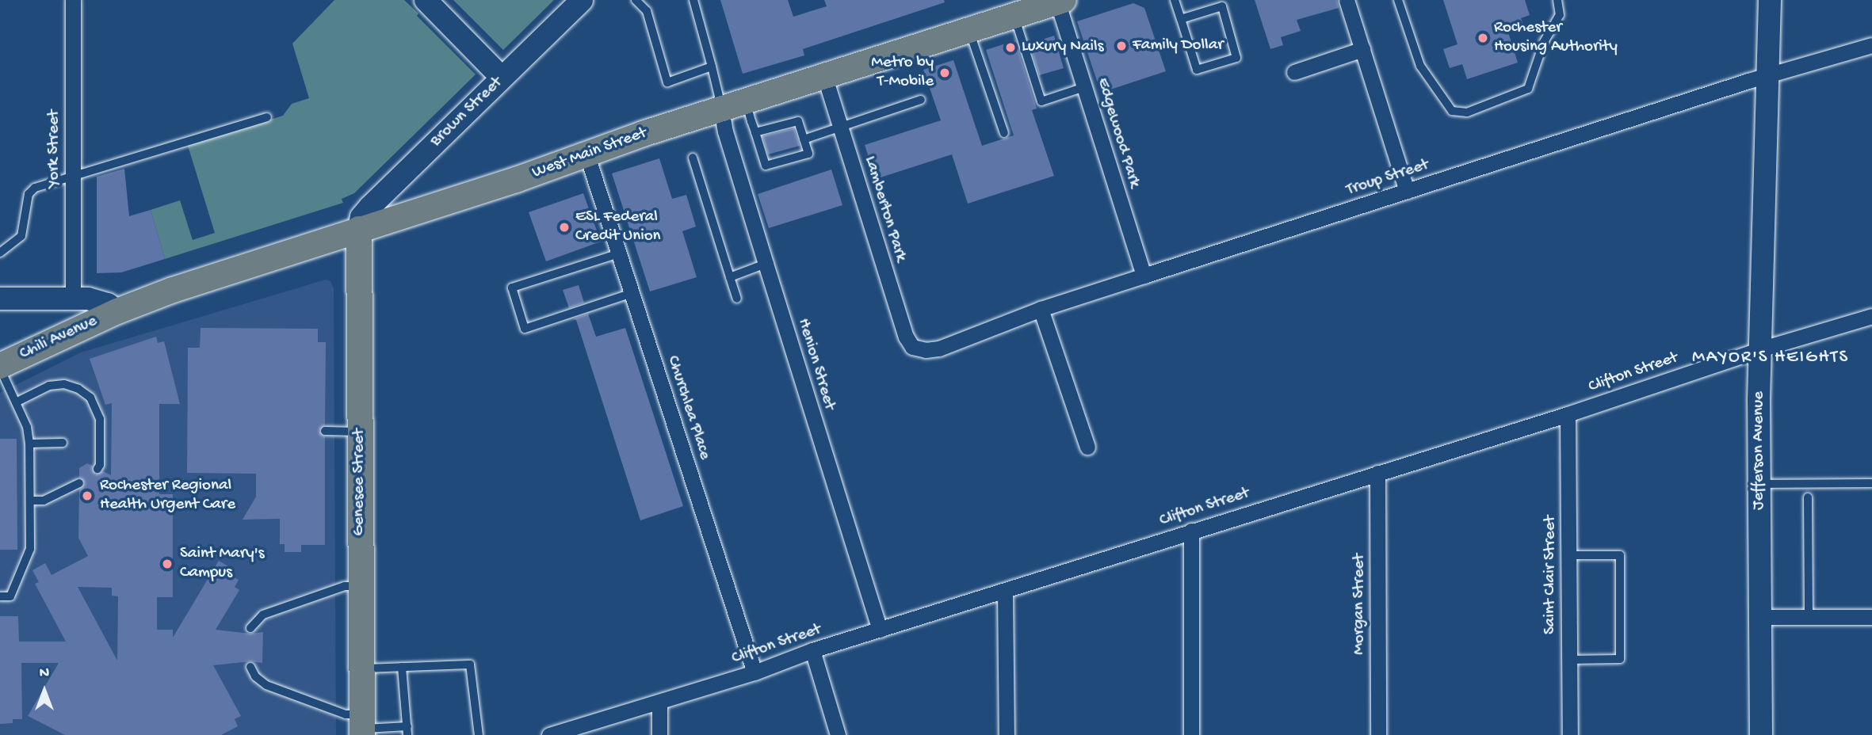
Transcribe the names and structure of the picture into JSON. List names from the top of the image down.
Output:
{
  "streets": {
    "main road": [
      "Brown Street",
      "West Main Street",
      "Chili Avenue",
      "Jefferson Avenue",
      "Genesee Street"
    ],
    "street": [
      "Edgewood Park",
      "York Street",
      "Troup Street",
      "Lamberton Park",
      "Henion Street",
      "Clifton Street",
      "Churchlea Place",
      "Saint Clair Street",
      "Morgan Street"
    ]
  },
  "crossings": [
    ["Brown Street", "West Main Street"],
    ["Brown Street", "Genesee Street"],
    ["Edgewood Park", "West Main Street"],
    ["Edgewood Park", "Troup Street"],
    ["West Main Street", "Lamberton Park"],
    ["West Main Street", "Chili Avenue"],
    ["West Main Street", "Henion Street"],
    ["West Main Street", "Churchlea Place"],
    ["West Main Street", "Genesee Street"],
    ["Troup Street", "Lamberton Park"],
    ["Troup Street", "Jefferson Avenue"],
    ["Henion Street", "Clifton Street"],
    ["Clifton Street", "Churchlea Place"],
    ["Clifton Street", "Jefferson Avenue"],
    ["Clifton Street", "Saint Clair Street"],
    ["Clifton Street", "Morgan Street"]
  ],
  "districts": ["MAYOR'S HEIGHTS"],
  "places": [
    "Rochester Housing Authority",
    "Family Dollar",
    "Luxury Nails",
    "Metro by T-Mobile",
    "ESL Federal Credit Union",
    "Rochester Regional Health Urgent Care",
    "Saint Mary's Campus"
  ],
  "north": "top"
}
